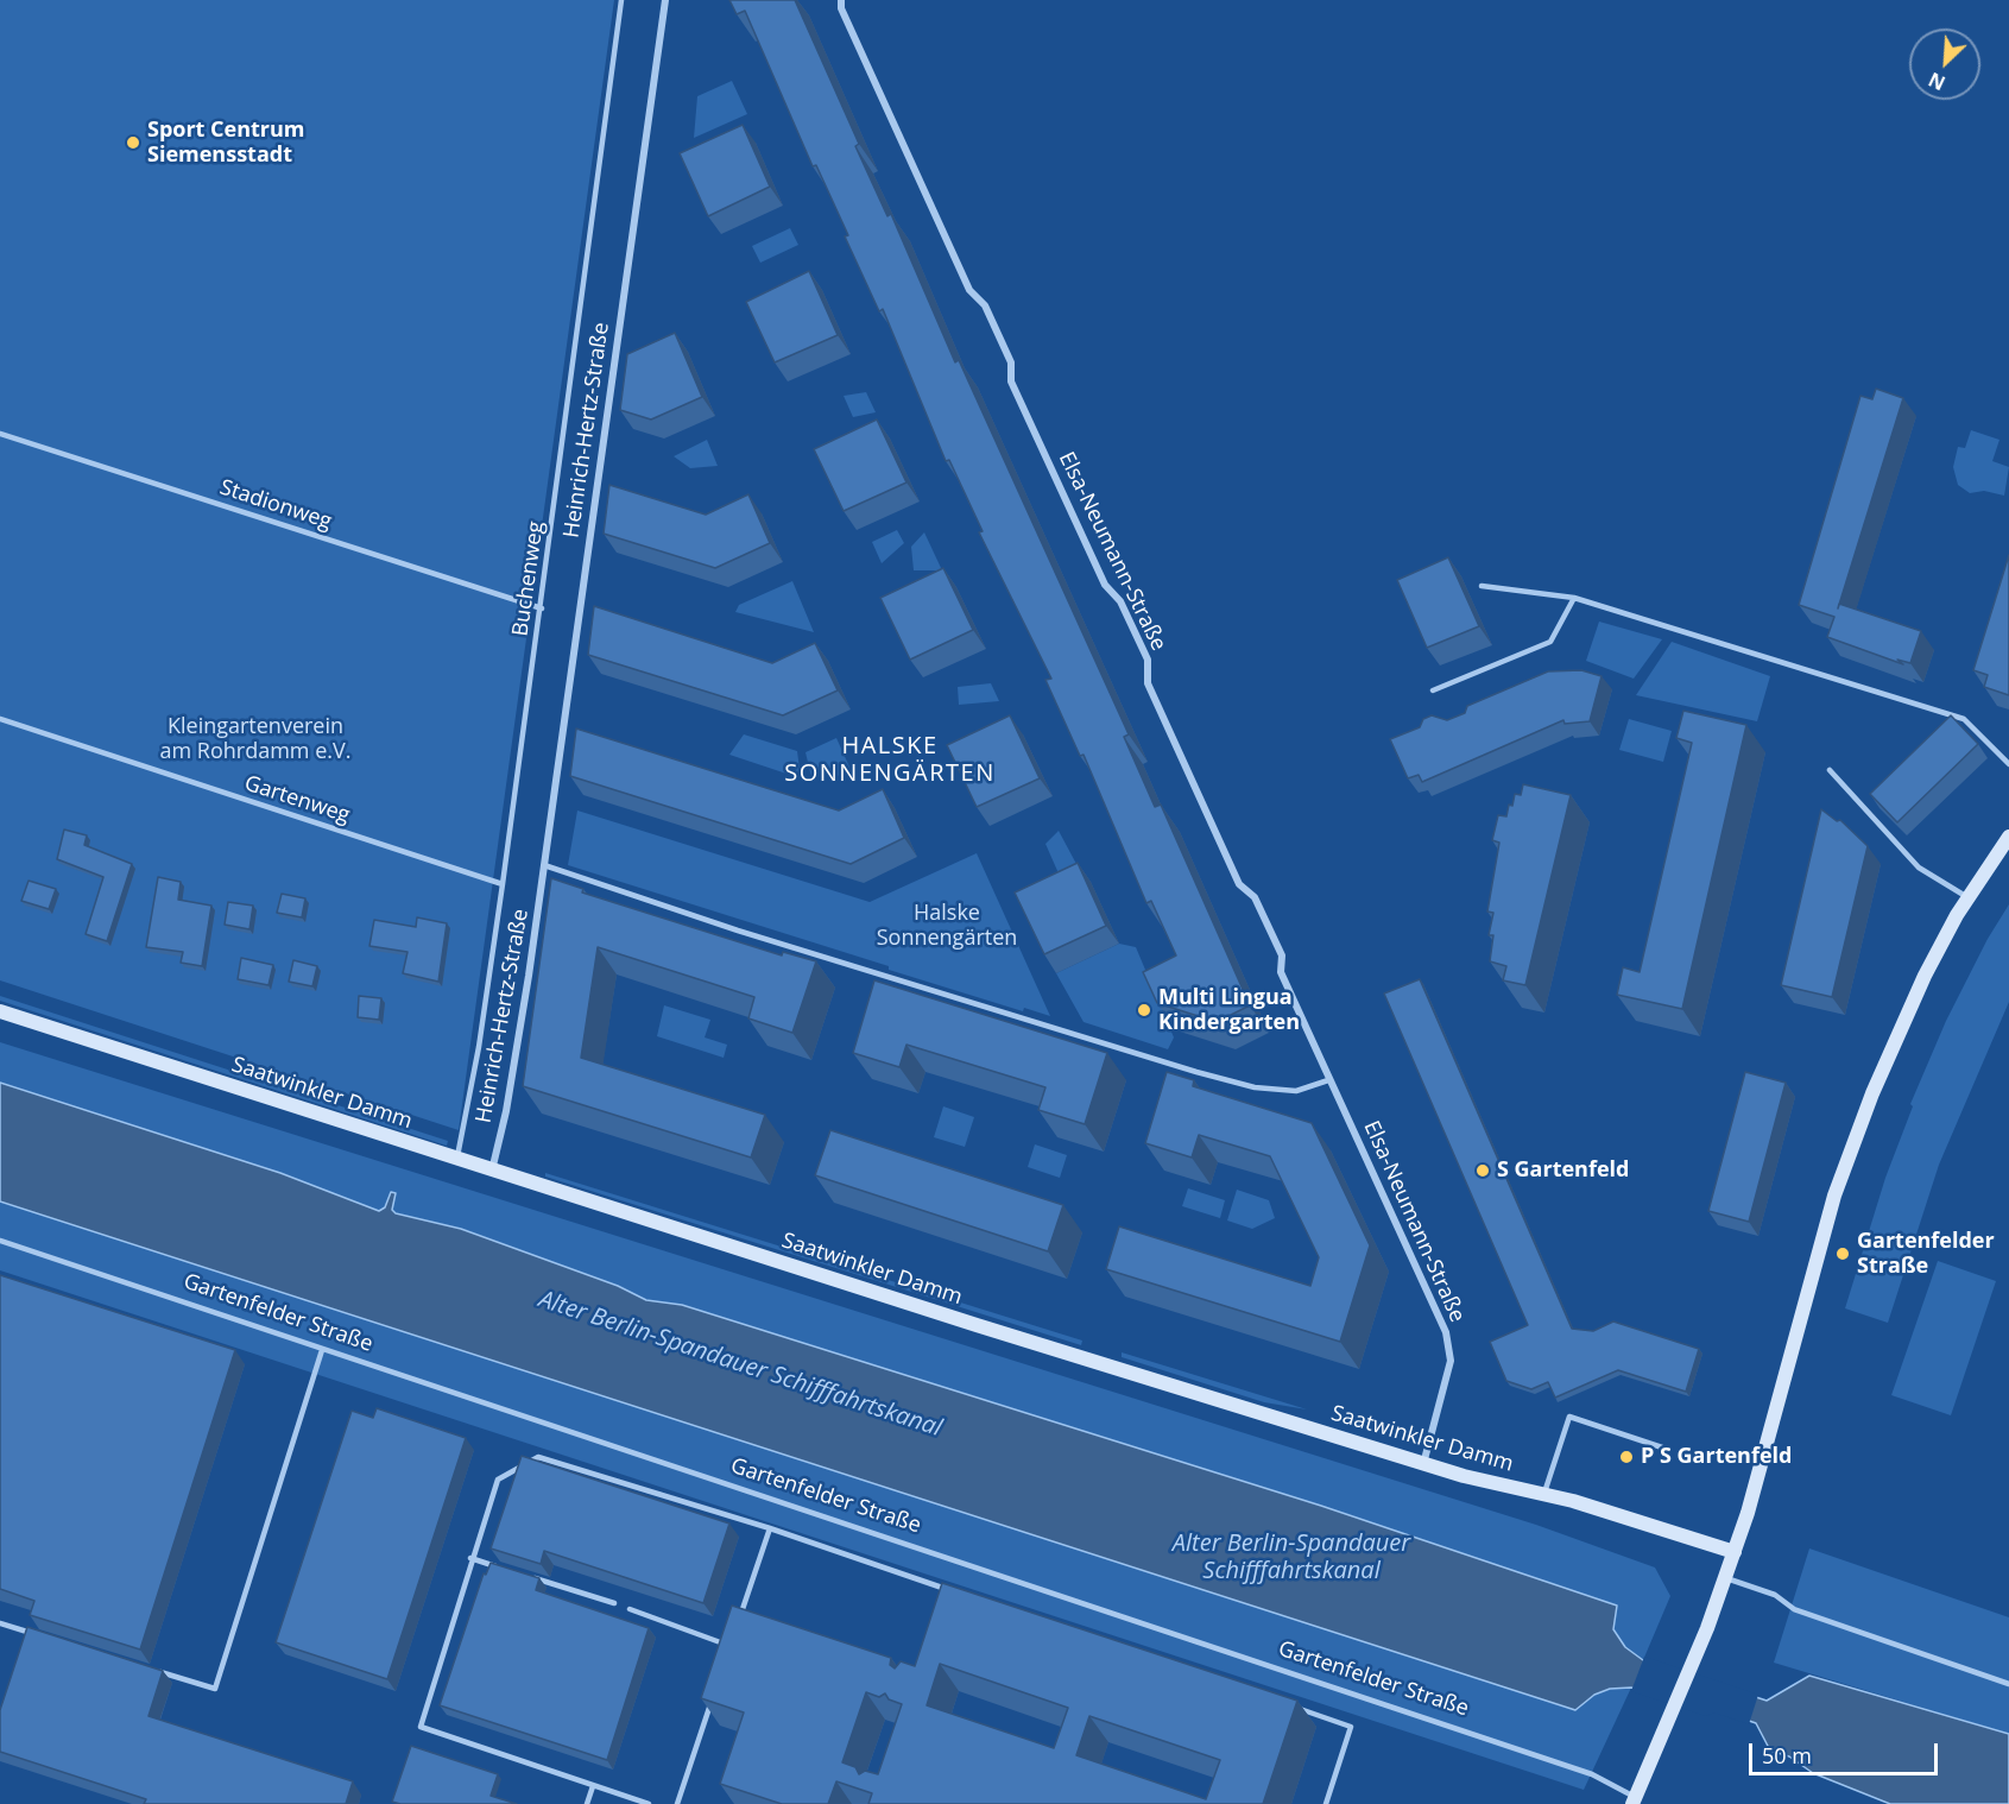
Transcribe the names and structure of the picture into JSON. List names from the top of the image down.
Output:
{
  "streets": {
    "main road": ["Saatwinkler Damm", "Gartenfelder Straße"],
    "street": ["Heinrich-Hertz-Straße", "Elsa-Neumann-Straße"],
    "lane": ["Stadionweg", "Buchenweg", "Gartenweg"]
  },
  "crossings": [
    ["Heinrich-Hertz-Straße", "Saatwinkler Damm"],
    ["Stadionweg", "Buchenweg"],
    ["Elsa-Neumann-Straße", "Saatwinkler Damm"],
    ["Buchenweg", "Gartenweg"],
    ["Buchenweg", "Saatwinkler Damm"]
  ],
  "districts": ["HALSKE SONNENGÄRTEN"],
  "water": ["Alter Berlin-Spandauer Schifffahrtskanal"],
  "parks": ["Kleingartenverein am Rohrdamm e.V.", "Halske Sonnengärten"],
  "places": [
    "Sport Centrum Siemensstadt",
    "Multi Lingua Kindergarten",
    "S Gartenfeld",
    "Gartenfelder Straße",
    "P S Gartenfeld"
  ],
  "scale_bar": "50 m",
  "north": "bottom left"
}
